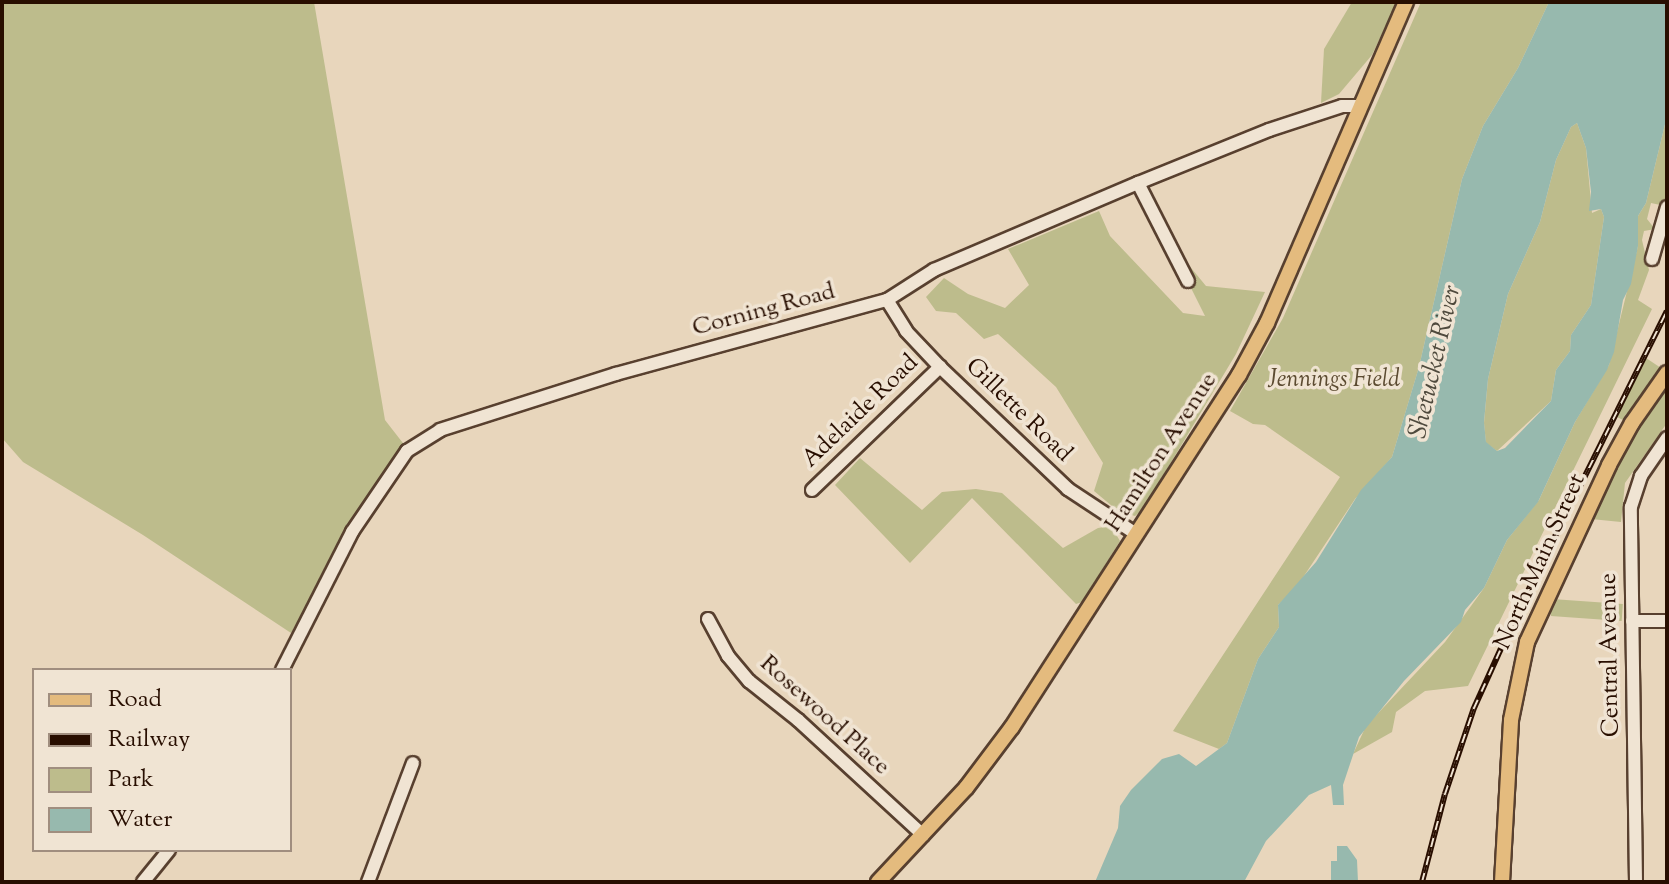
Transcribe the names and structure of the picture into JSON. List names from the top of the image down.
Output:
{
  "streets": {
    "main road": ["Hamilton Avenue", "North Main Street"],
    "street": [
      "Corning Road",
      "Gillette Road",
      "Adelaide Road",
      "Central Avenue",
      "Rosewood Place"
    ]
  },
  "crossings": [
    ["Corning Road", "Gillette Road"],
    ["Corning Road", "Hamilton Avenue"],
    ["Gillette Road", "Adelaide Road"],
    ["Gillette Road", "Hamilton Avenue"],
    ["Hamilton Avenue", "Rosewood Place"]
  ],
  "water": ["Shetucket River"],
  "parks": ["Jennings Field"],
  "legend": [
    "Road",
    "Railway",
    "Park",
    "Water"
  ]
}
